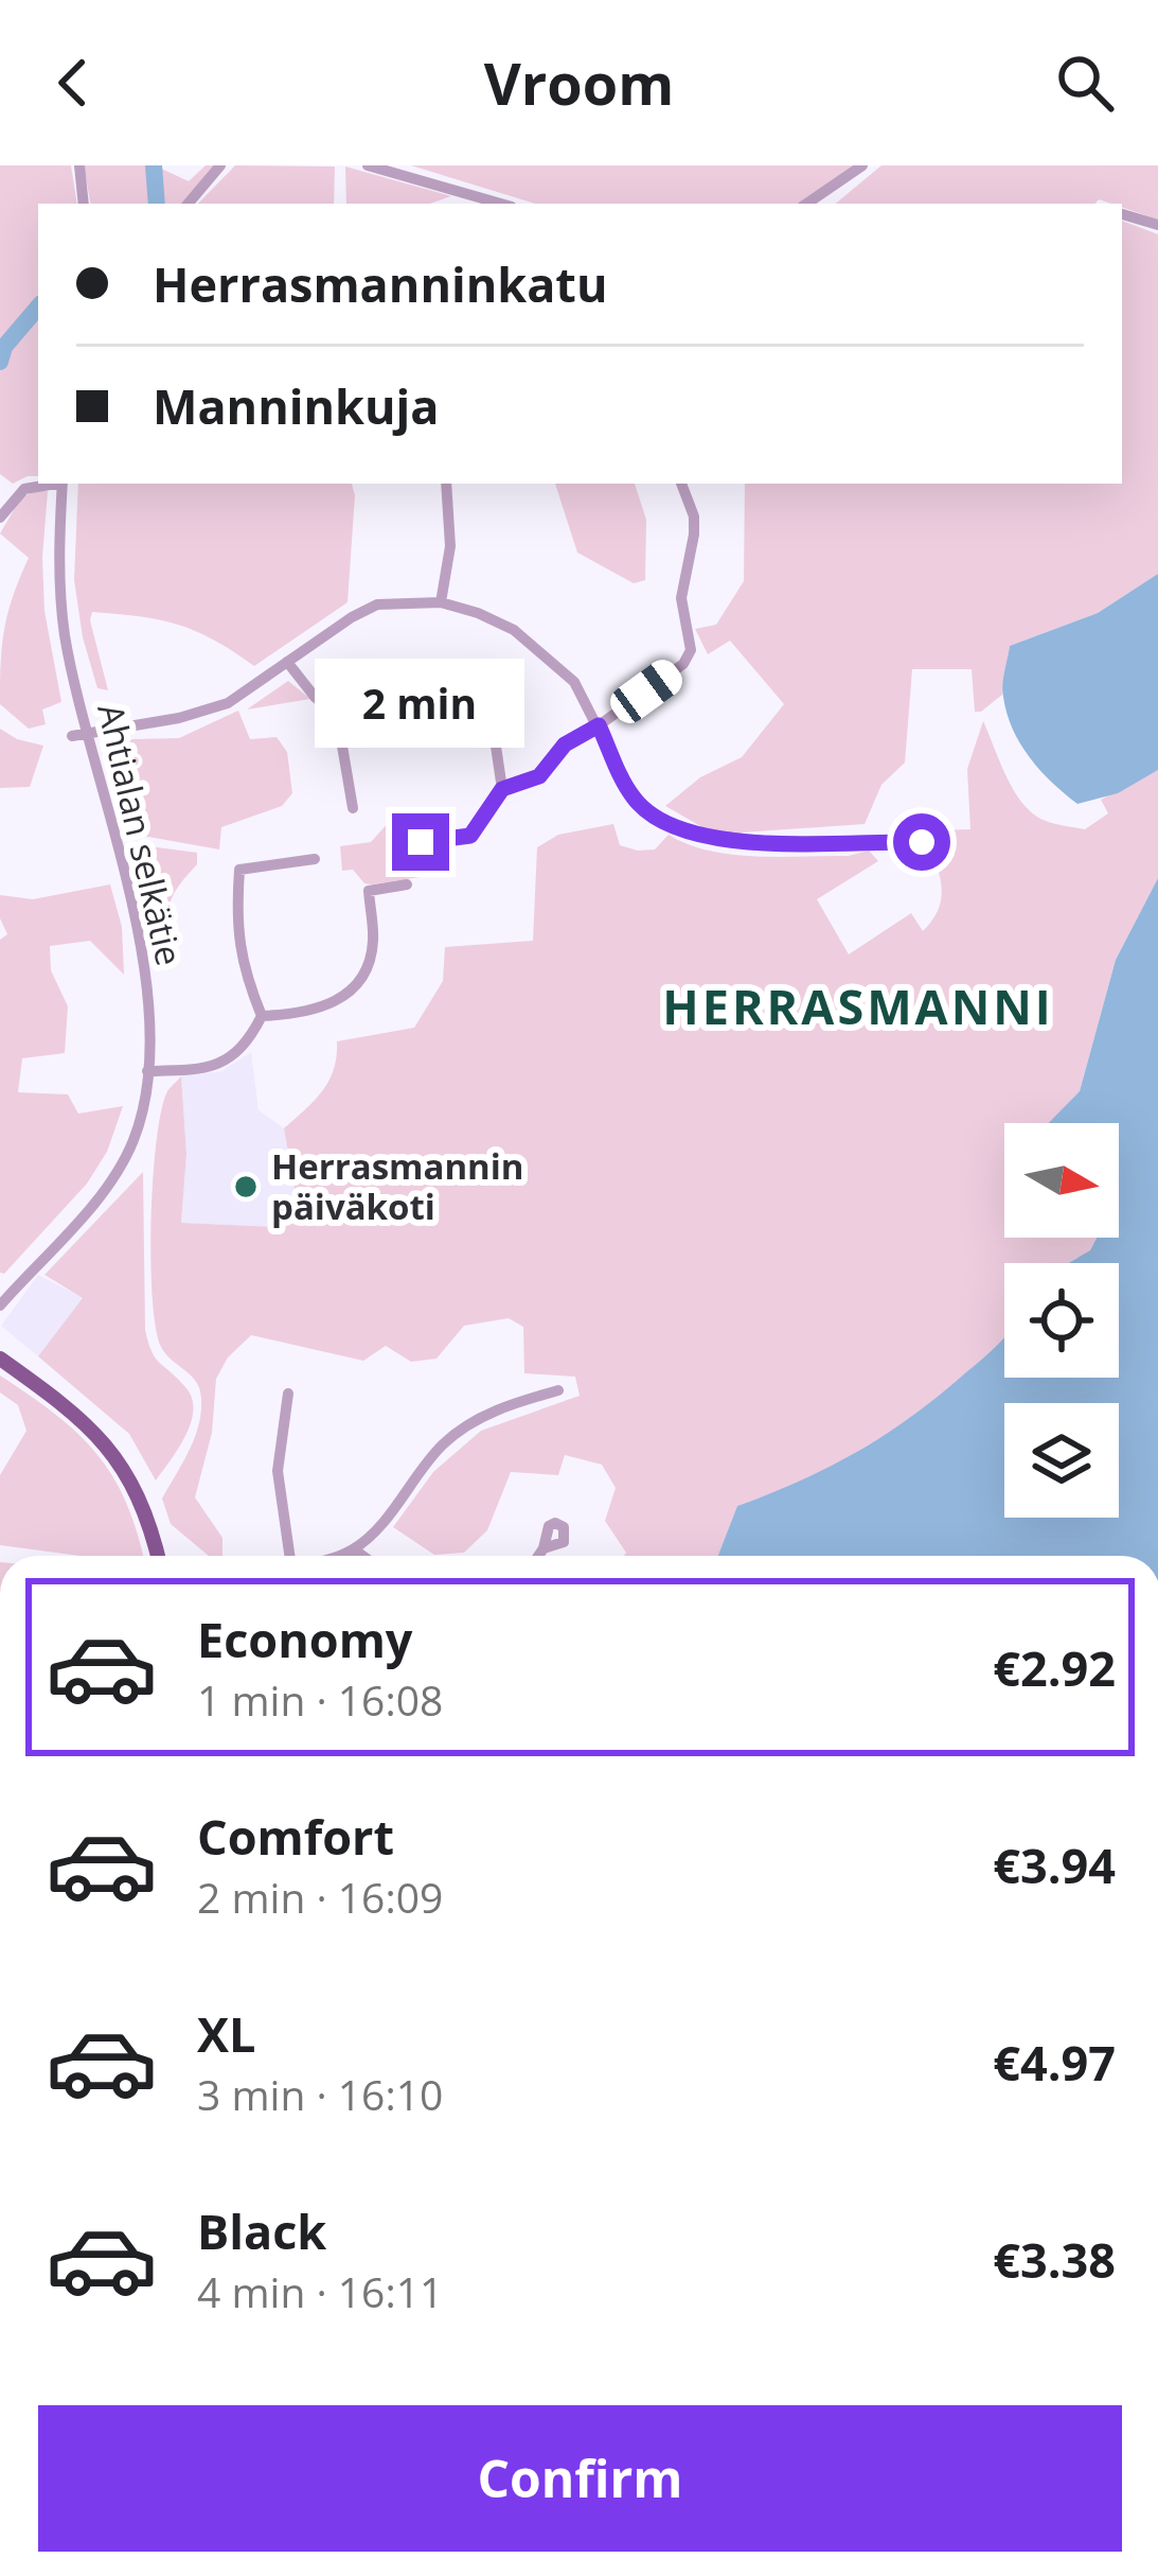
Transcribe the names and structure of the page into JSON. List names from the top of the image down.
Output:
{
  "streets": {
    "street": ["Ahtialan selkätie"]
  },
  "districts": ["HERRASMANNI"],
  "places": ["Herrasmannin päiväkoti"],
  "north": "right",
  "page": {
    "header": "Vroom",
    "banner": ["Herrasmanninkatu", "Manninkuja"],
    "bubble": "2 min",
    "list": [
      {
        "name": "Economy",
        "note": "1 min · 16:08",
        "value": "€2.92"
      },
      {
        "name": "Comfort",
        "note": "2 min · 16:09",
        "value": "€3.94"
      },
      {
        "name": "XL",
        "note": "3 min · 16:10",
        "value": "€4.97"
      },
      {
        "name": "Black",
        "note": "4 min · 16:11",
        "value": "€3.38"
      }
    ],
    "buttons": "Confirm"
  }
}
